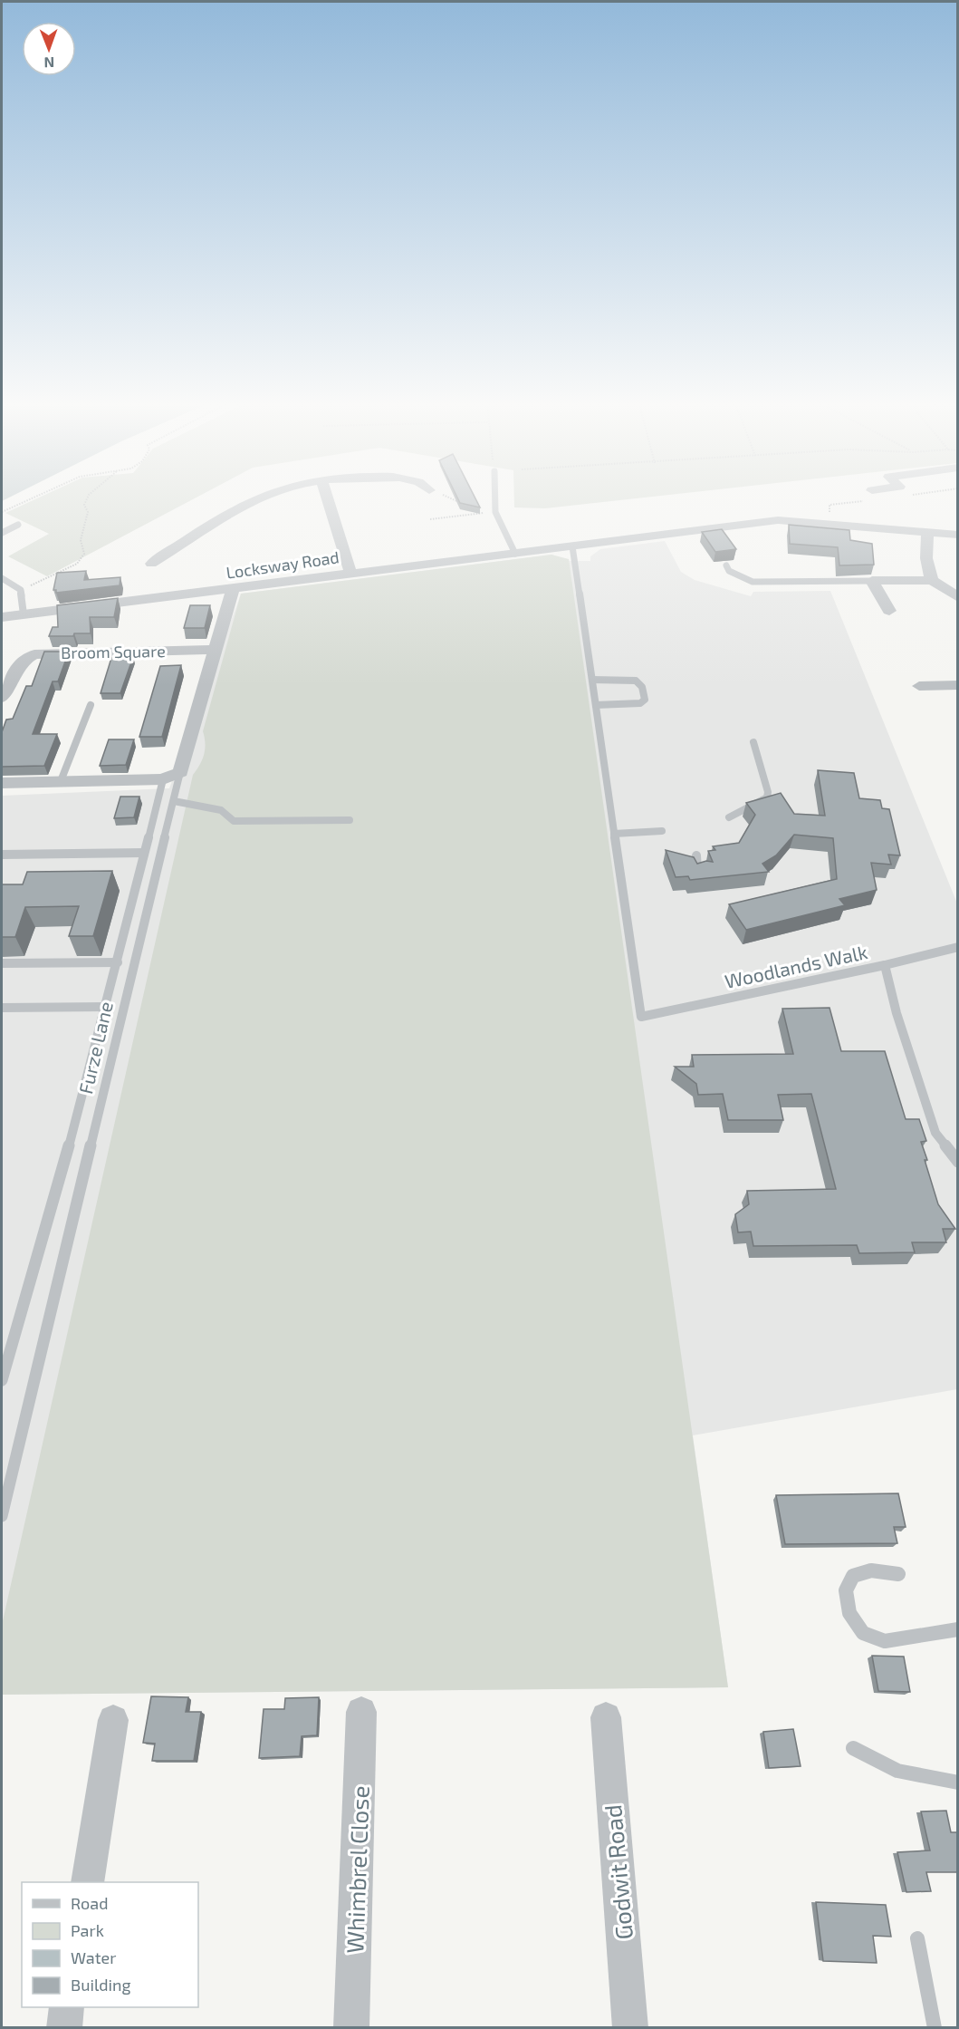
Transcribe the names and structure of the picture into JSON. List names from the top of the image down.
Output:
{
  "streets": {
    "street": [
      "Locksway Road",
      "Broom Square",
      "Furze Lane",
      "Whimbrel Close",
      "Godwit Road"
    ],
    "lane": ["Woodlands Walk"]
  },
  "crossings": [
    ["Locksway Road", "Furze Lane"],
    ["Broom Square", "Furze Lane"]
  ],
  "legend": [
    "Road",
    "Park",
    "Water",
    "Building"
  ],
  "north": "bottom"
}
